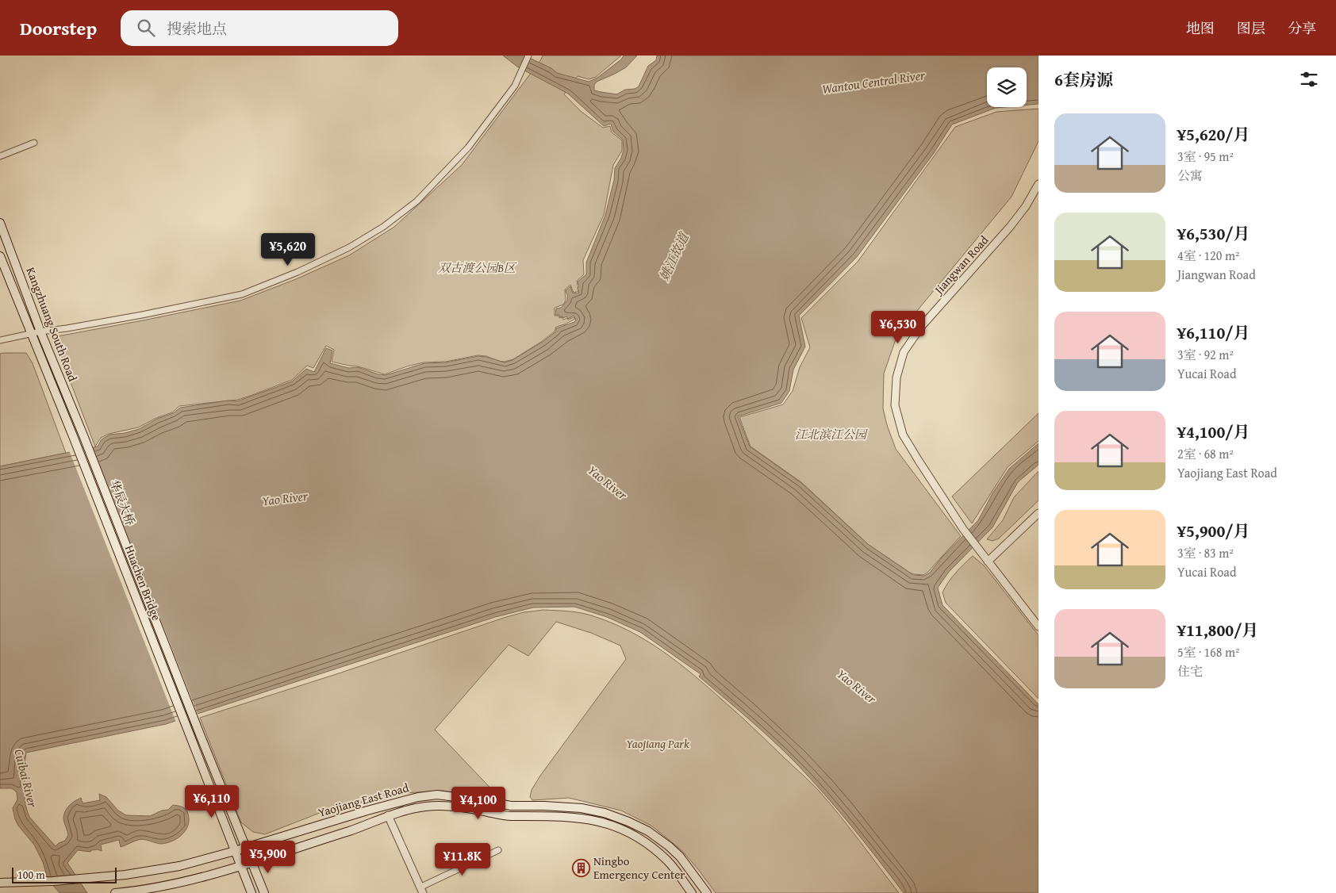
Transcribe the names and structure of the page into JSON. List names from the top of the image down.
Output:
{
  "streets": {
    "main road": [
      "Kangzhuang South Road",
      "华辰大桥",
      "Huachen Bridge",
      "Yaojiang East Road"
    ],
    "street": ["Jiangwan Road"]
  },
  "crossings": [
    ["Kangzhuang South Road", "华辰大桥"],
    ["Kangzhuang South Road", "Huachen Bridge"],
    ["华辰大桥", "Yaojiang East Road"],
    ["Huachen Bridge", "Yaojiang East Road"]
  ],
  "water": [
    "Wantou Central River",
    "姚江故道",
    "Yao River",
    "Cuibai River"
  ],
  "parks": ["双古渡公园B区", "江北滨江公园", "Yaojiang Park"],
  "places": {
    "building": ["Ningbo Emergency Center"]
  },
  "scale_bar": "100 m",
  "page": {
    "header": "Doorstep",
    "search": "搜索地点",
    "nav": ["地图", "图层", "分享"],
    "heading": "6套房源",
    "list": [
      {
        "name": "¥5,620/月",
        "note": "3室 · 95 m² · 公寓"
      },
      {
        "name": "¥6,530/月",
        "note": "4室 · 120 m² · Jiangwan Road"
      },
      {
        "name": "¥6,110/月",
        "note": "3室 · 92 m² · Yucai Road"
      },
      {
        "name": "¥4,100/月",
        "note": "2室 · 68 m² · Yaojiang East Road"
      },
      {
        "name": "¥5,900/月",
        "note": "3室 · 83 m² · Yucai Road"
      },
      {
        "name": "¥11,800/月",
        "note": "5室 · 168 m² · 住宅"
      }
    ],
    "price": [
      "¥5,620",
      "¥6,530",
      "¥6,110",
      "¥4,100",
      "¥5,900",
      "¥11.8K"
    ],
    "scale": "100 m"
  }
}
